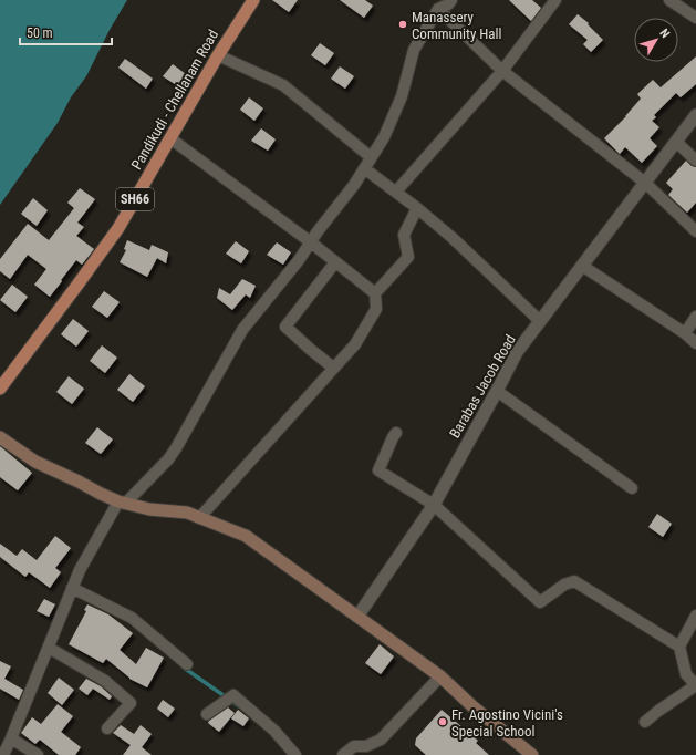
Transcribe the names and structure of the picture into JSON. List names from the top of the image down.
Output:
{
  "streets": {
    "main road": ["Pandikudi - Chellanam Road", "SH66"],
    "street": ["Barabas Jacob Road"]
  },
  "places": ["Manassery Community Hall", "Fr. Agostino Vicini's Special School"],
  "scale_bar": "50 m",
  "north": "top right"
}
